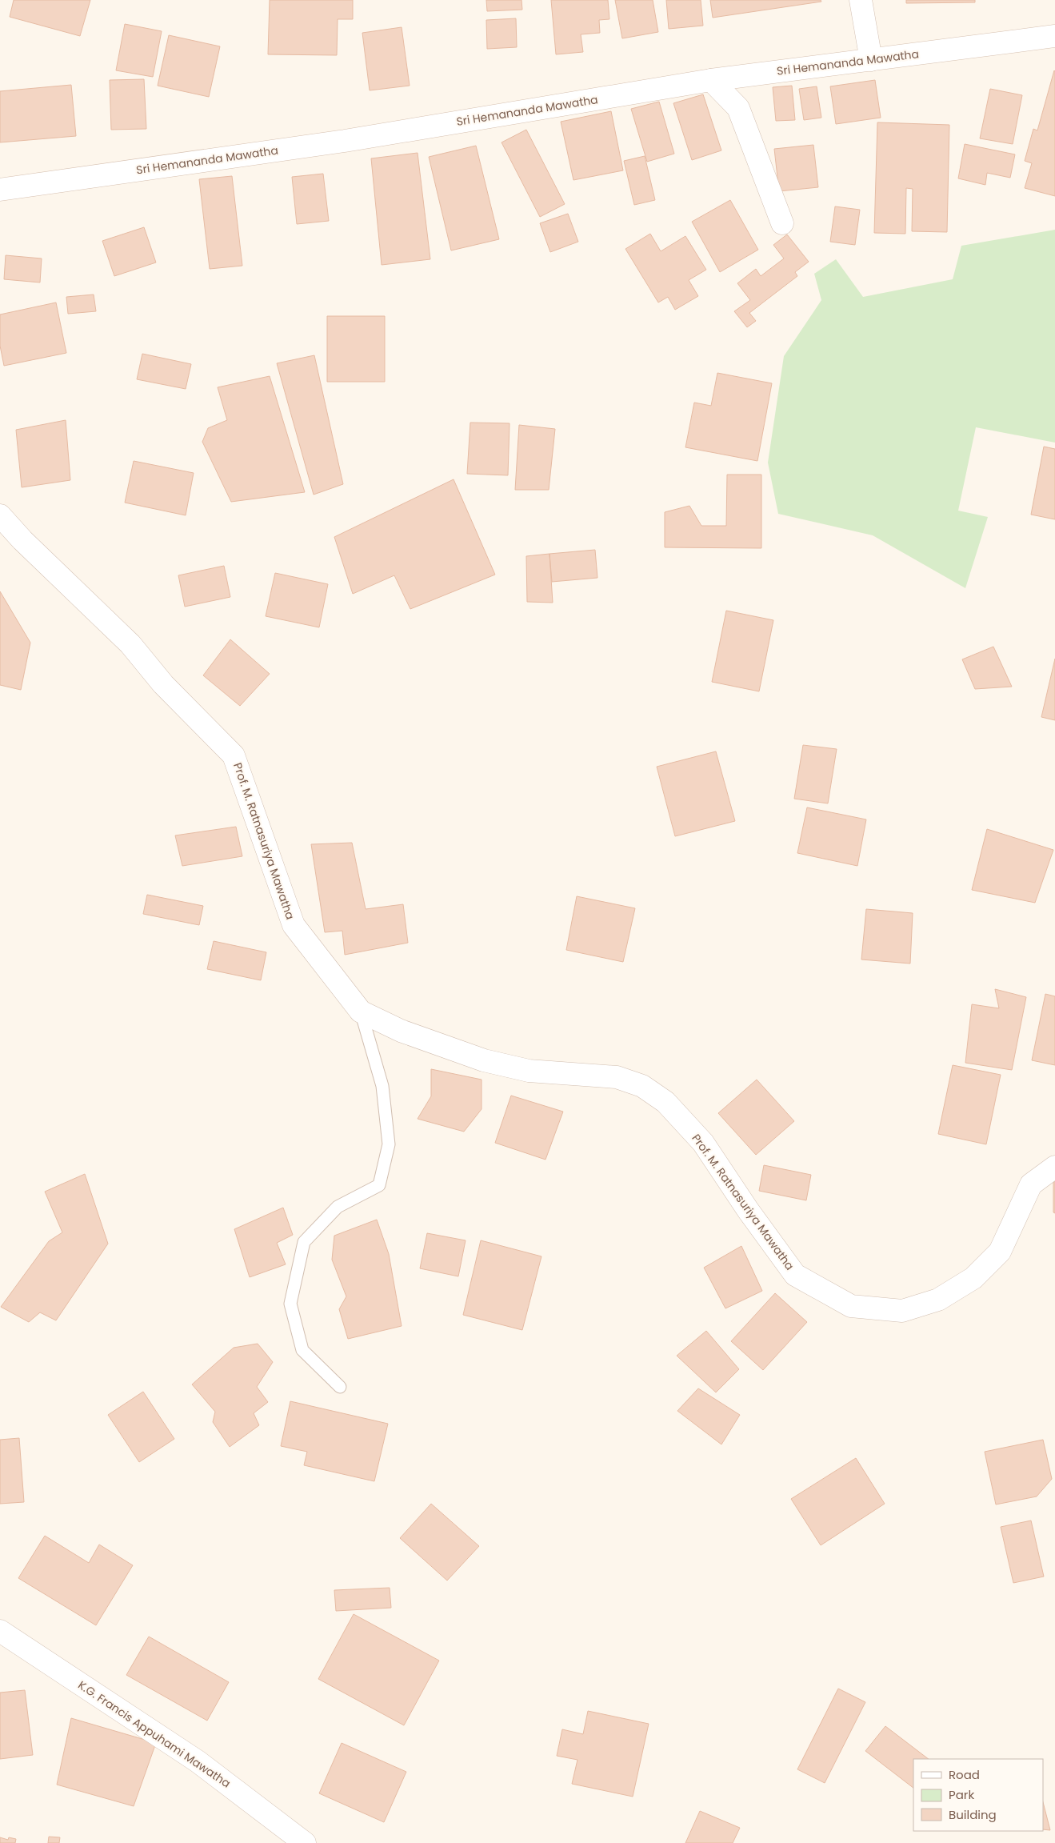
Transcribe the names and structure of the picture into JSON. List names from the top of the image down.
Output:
{
  "streets": {
    "street": ["Sri Hemananda Mawatha", "Prof. M. Ratnasuriya Mawatha", "K.G. Francis Appuhami Mawatha"]
  },
  "legend": ["Road", "Park", "Building"]
}
